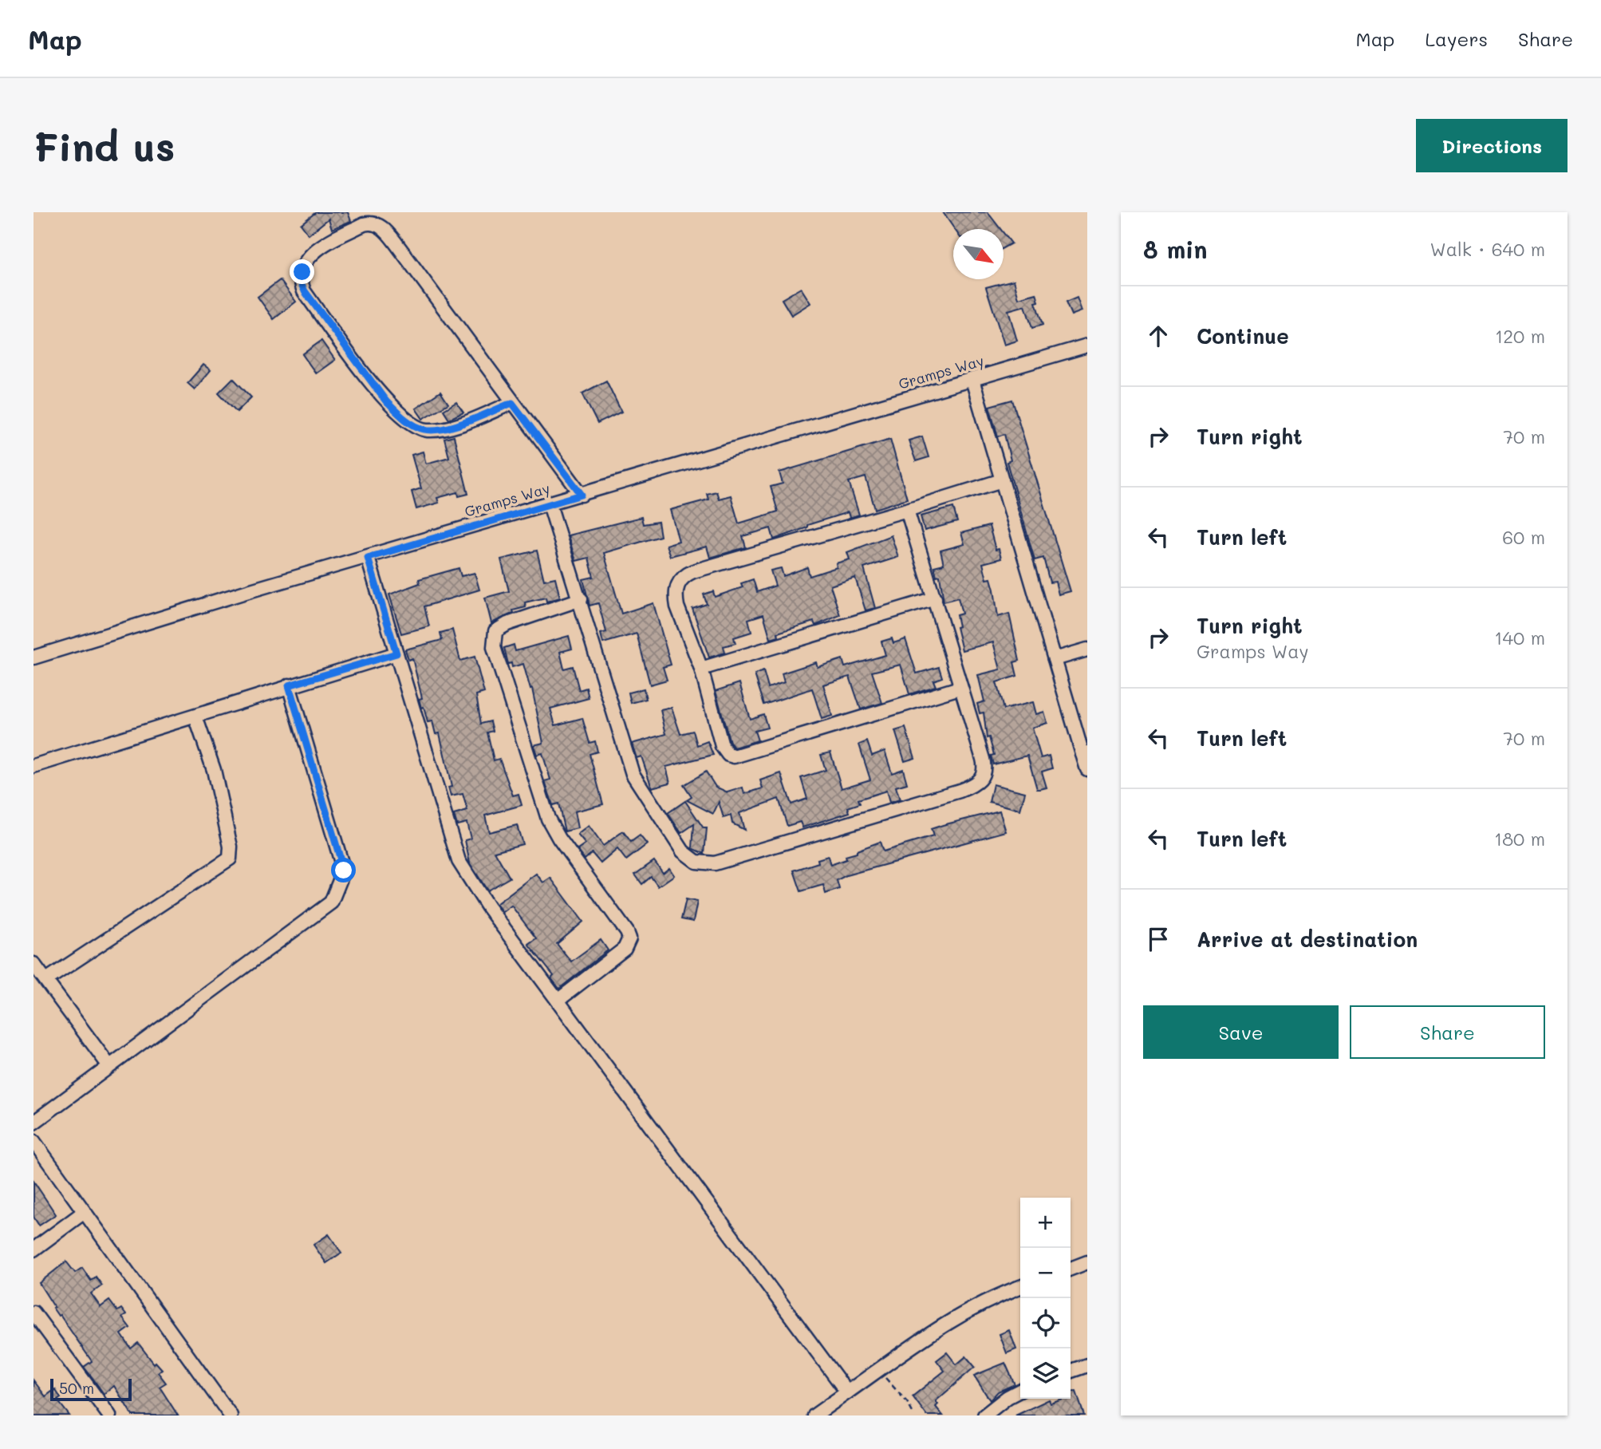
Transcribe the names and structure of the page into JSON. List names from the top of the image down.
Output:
{
  "streets": {
    "street": ["Gramps Way"]
  },
  "scale_bar": "50 m",
  "north": "bottom right",
  "page": {
    "header": "Map",
    "nav": ["Map", "Layers", "Share"],
    "buttons": [
      "Directions",
      ["Save", "Share"]
    ],
    "title": "Find us",
    "heading": ["8 min", "Walk · 640 m"],
    "list": [
      ["Continue", "120 m"],
      ["Turn right", "70 m"],
      ["Turn left", "60 m"],
      ["Turn right", "Gramps Way", "140 m"],
      ["Turn left", "70 m"],
      ["Turn left", "180 m"],
      "Arrive at destination"
    ],
    "map_buttons": ["+", "−"],
    "scale": "50 m"
  }
}
